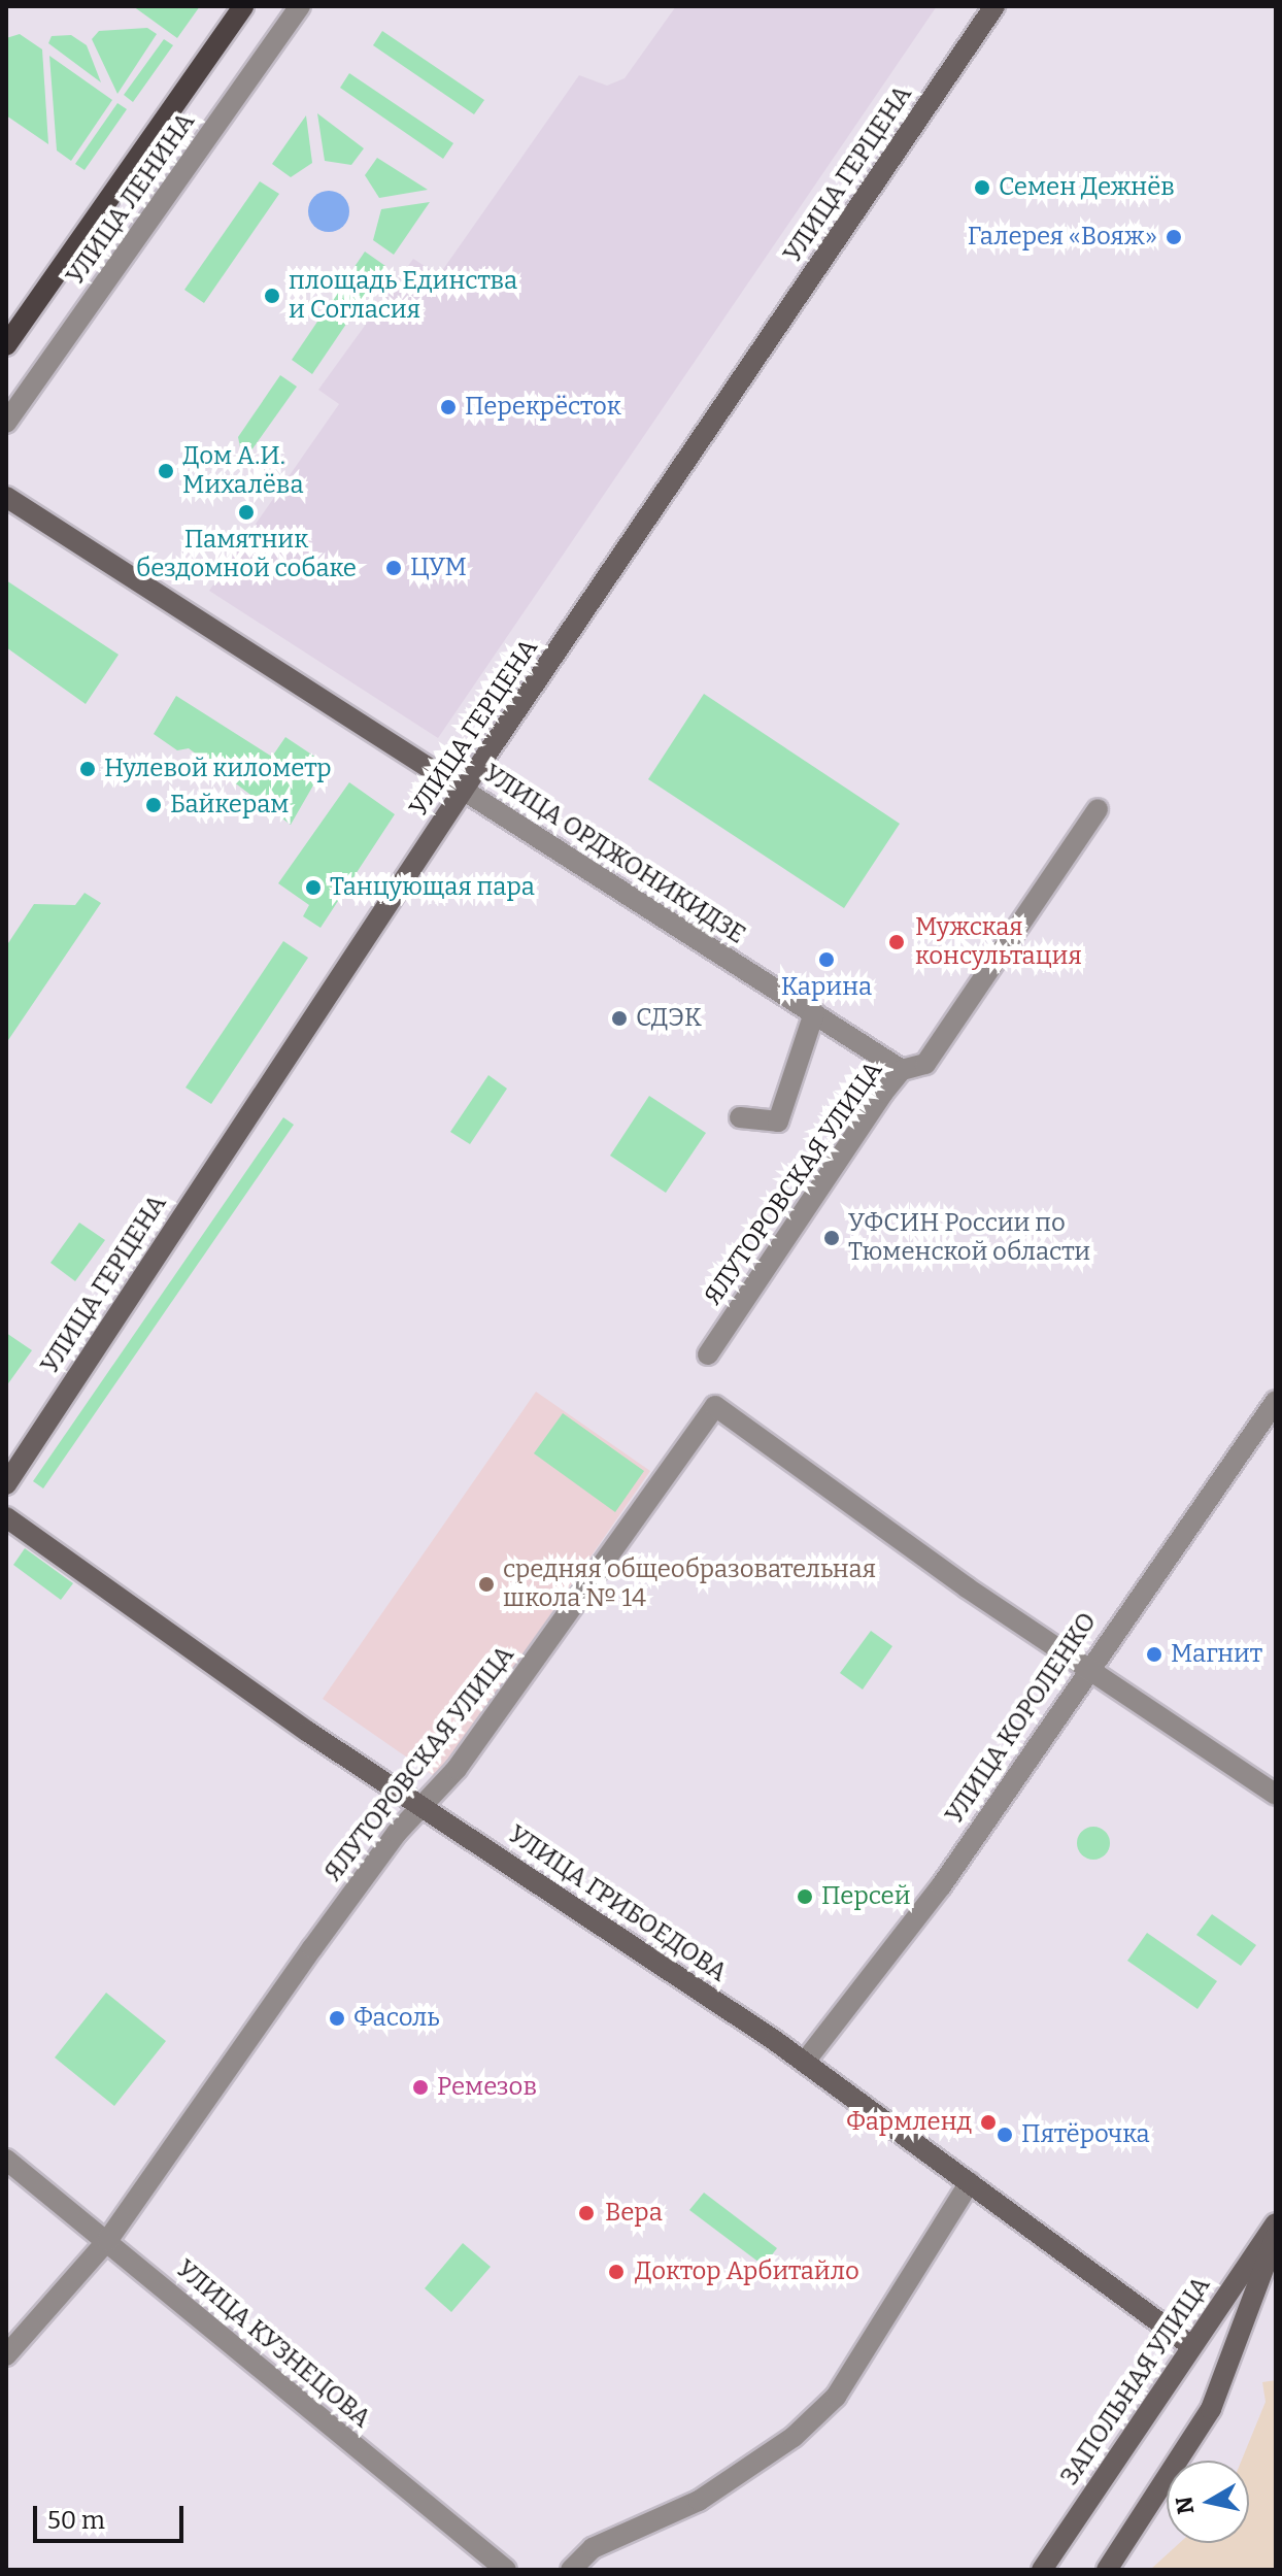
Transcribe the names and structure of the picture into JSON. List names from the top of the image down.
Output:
{
  "streets": {
    "main road": ["УЛИЦА ЛЕНИНА"],
    "street": [
      "УЛИЦА ГЕРЦЕНА",
      "УЛИЦА ОРДЖОНИКИДЗЕ",
      "ЯЛУТОРОВСКАЯ УЛИЦА",
      "УЛИЦА КОРОЛЕНКО",
      "УЛИЦА ГРИБОЕДОВА",
      "УЛИЦА КУЗНЕЦОВА",
      "ЗАПОЛЬНАЯ УЛИЦА"
    ]
  },
  "crossings": [
    ["УЛИЦА ГЕРЦЕНА", "УЛИЦА ОРДЖОНИКИДЗЕ"],
    ["УЛИЦА ОРДЖОНИКИДЗЕ", "ЯЛУТОРОВСКАЯ УЛИЦА"],
    ["ЯЛУТОРОВСКАЯ УЛИЦА", "УЛИЦА КОРОЛЕНКО"],
    ["ЯЛУТОРОВСКАЯ УЛИЦА", "УЛИЦА ГРИБОЕДОВА"],
    ["ЯЛУТОРОВСКАЯ УЛИЦА", "УЛИЦА КУЗНЕЦОВА"],
    ["УЛИЦА КОРОЛЕНКО", "УЛИЦА ГРИБОЕДОВА"],
    ["УЛИЦА ГРИБОЕДОВА", "ЗАПОЛЬНАЯ УЛИЦА"]
  ],
  "places": [
    "Семен Дежнёв",
    "Галерея «Вояж»",
    "площадь Единства и Согласия",
    "Перекрёсток",
    "Дом А.И. Михалёва",
    "Памятник бездомной собаке",
    "ЦУМ",
    "Нулевой километр",
    "Байкерам",
    "Танцующая пара",
    "Мужская консультация",
    "Карина",
    "СДЭК",
    "УФСИН России по Тюменской области",
    "средняя общеобразовательная школа № 14",
    "Магнит",
    "Персей",
    "Фасоль",
    "Ремезов",
    "Фармленд",
    "Пятёрочка",
    "Вера",
    "Доктор Арбитайло"
  ],
  "scale_bar": "50 m",
  "north": "left"
}
